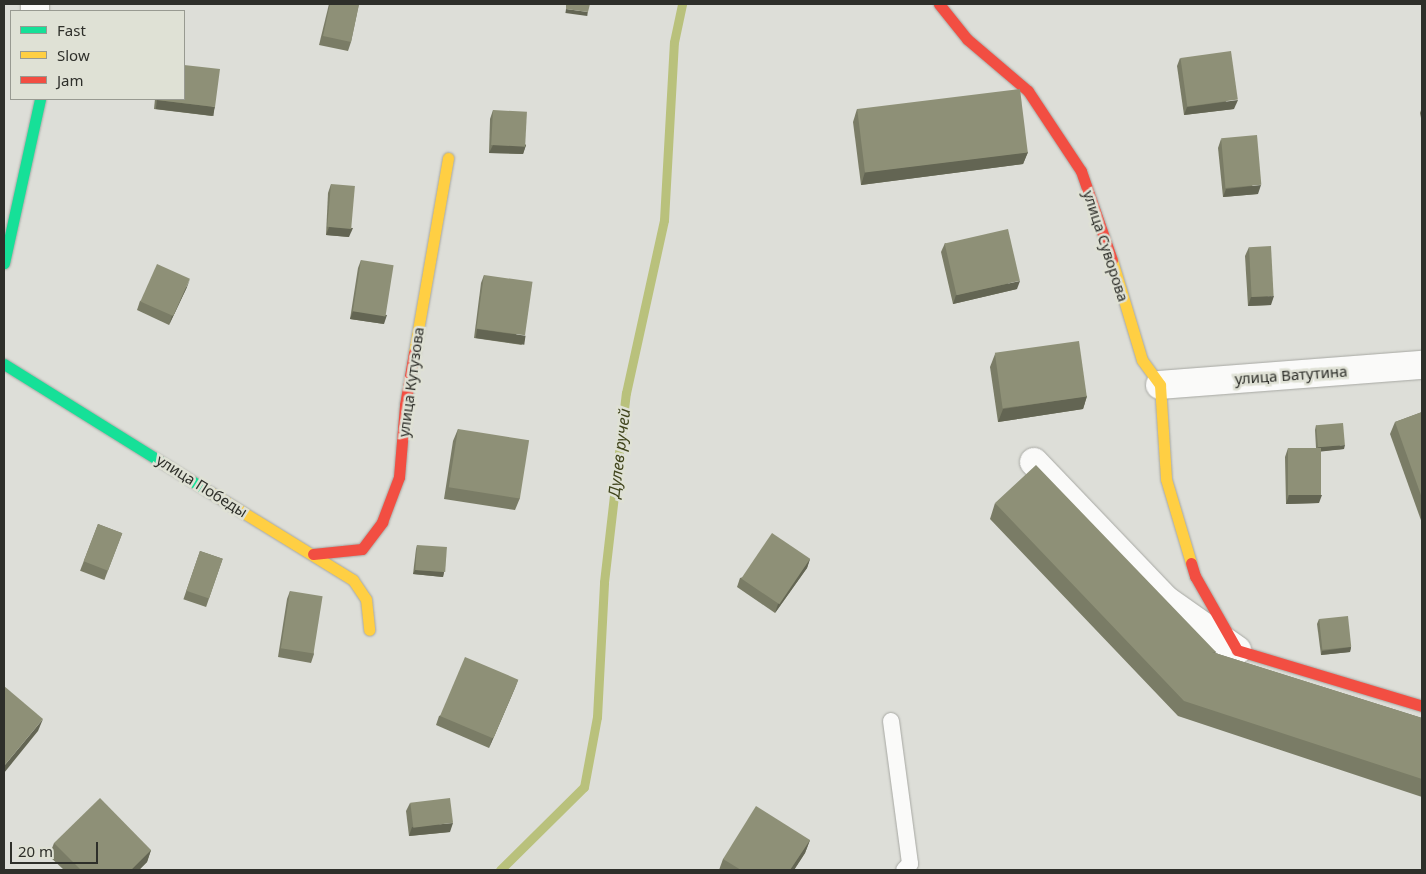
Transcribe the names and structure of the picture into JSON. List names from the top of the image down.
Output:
{
  "streets": {
    "street": [
      "улица Суворова",
      "улица Ватутина",
      "улица Кутузова",
      "улица Победы"
    ]
  },
  "crossings": [
    ["улица Суворова", "улица Ватутина"],
    ["улица Кутузова", "улица Победы"]
  ],
  "water": ["Дулев ручей"],
  "legend": ["Fast", "Slow", "Jam"],
  "scale_bar": "20 m"
}
